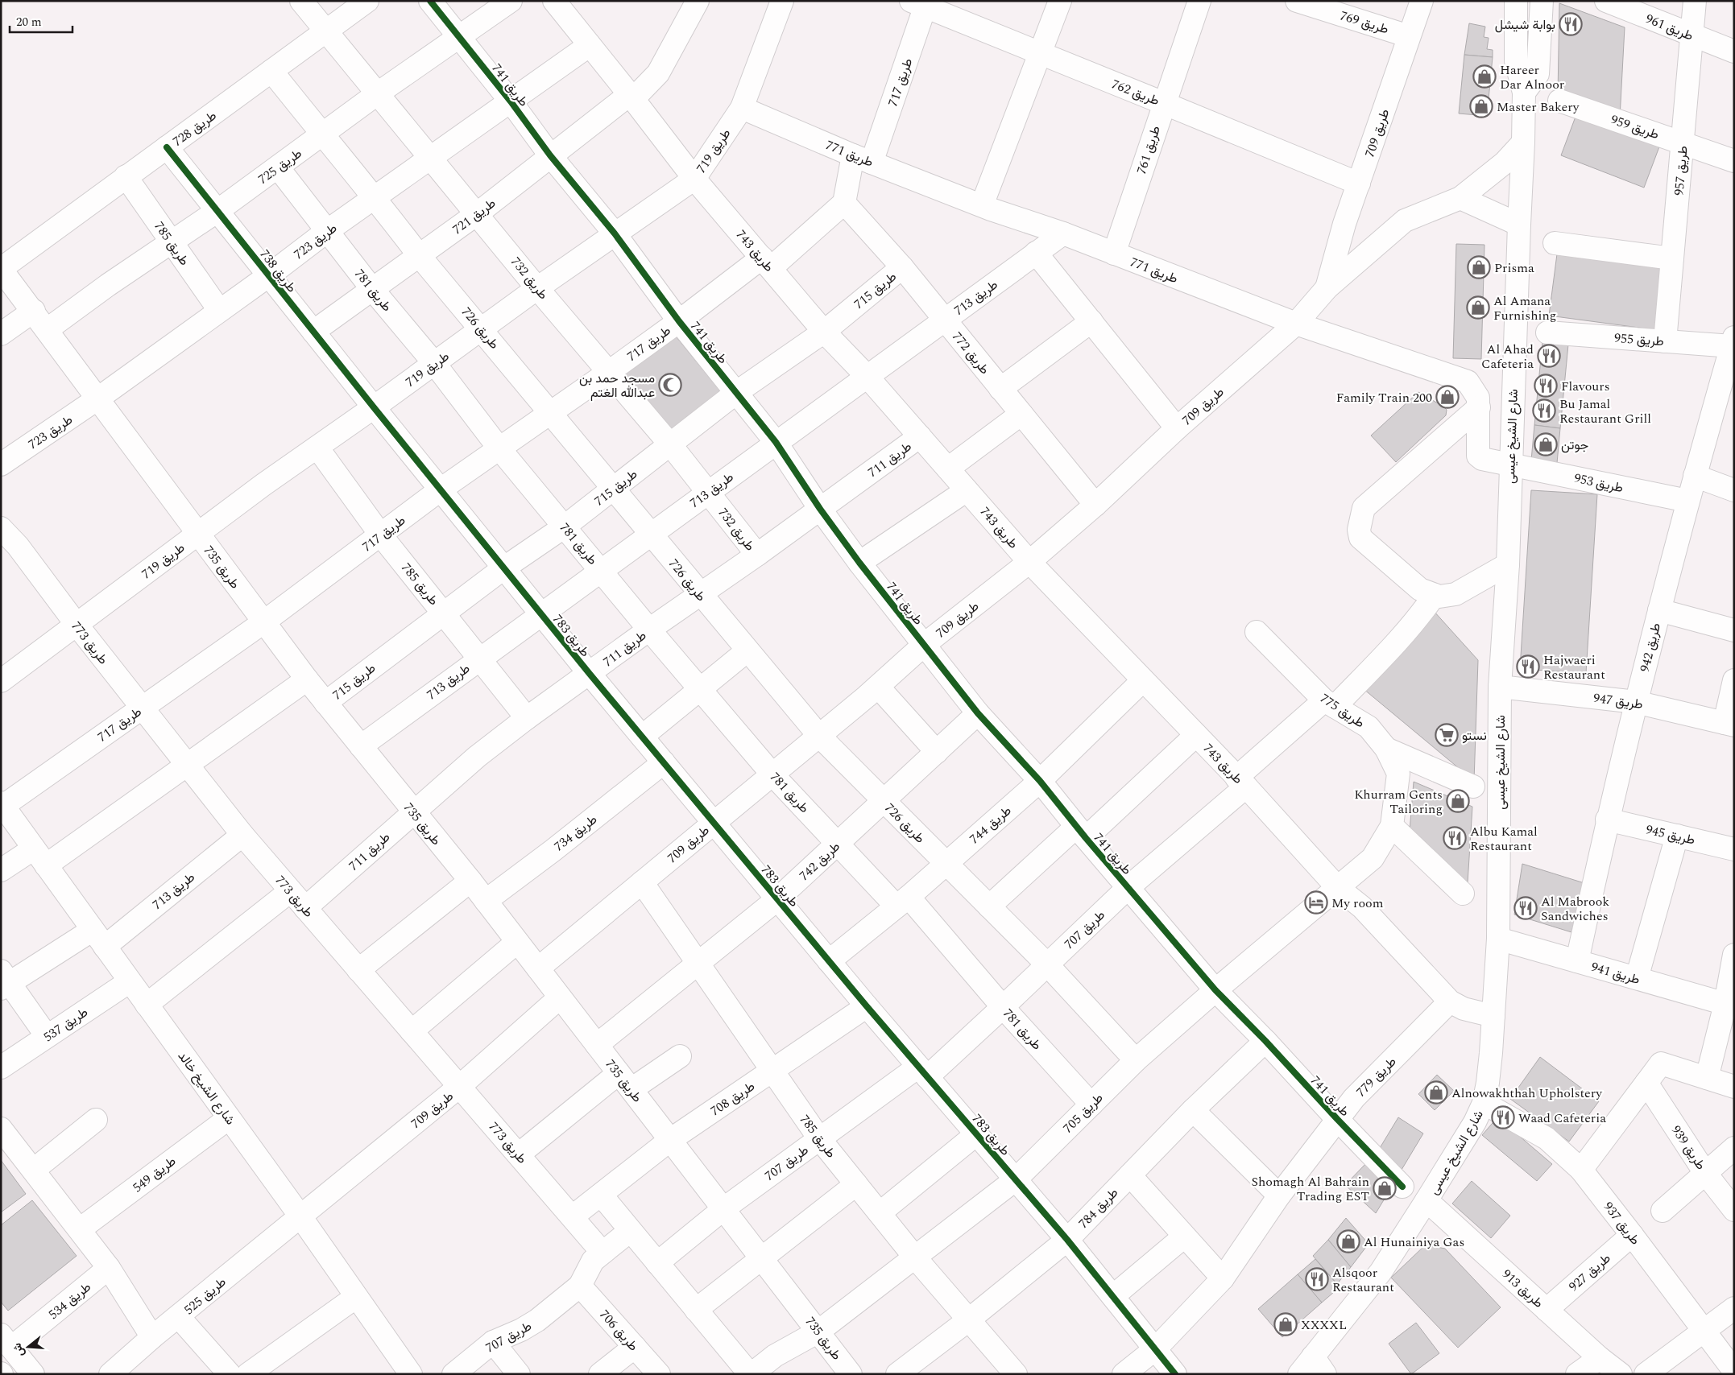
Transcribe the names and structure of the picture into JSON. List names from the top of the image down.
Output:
{
  "streets": {
    "street": [
      "طريق 769",
      "طريق 961",
      "طريق 717",
      "طريق 741",
      "طريق 762",
      "طريق 959",
      "طريق 728",
      "طريق 709",
      "طريق 761",
      "طريق 719",
      "طريق 771",
      "طريق 725",
      "طريق 957",
      "طريق 721",
      "طريق 723",
      "طريق 785",
      "طريق 743",
      "طريق 738",
      "طريق 732",
      "طريق 781",
      "طريق 715",
      "طريق 713",
      "طريق 726",
      "طريق 955",
      "طريق 772",
      "شارع الشيخ عيسى",
      "طريق 711",
      "طريق 953",
      "طريق 735",
      "طريق 783",
      "طريق 773",
      "طريق 942",
      "طريق 947",
      "طريق 775",
      "طريق 744",
      "طريق 734",
      "طريق 945",
      "طريق 742",
      "طريق 707",
      "طريق 941",
      "طريق 537",
      "طريق 779",
      "شارع الشيخ خالد",
      "طريق 708",
      "طريق 705",
      "طريق 939",
      "طريق 549",
      "طريق 784",
      "طريق 937",
      "طريق 927",
      "طريق 913",
      "طريق 525",
      "طريق 534",
      "طريق 706"
    ]
  },
  "crossings": [
    ["طريق 769", "طريق 709"],
    ["طريق 961", "طريق 957"],
    ["طريق 717", "طريق 741"],
    ["طريق 717", "طريق 762"],
    ["طريق 717", "طريق 771"],
    ["طريق 717", "طريق 785"],
    ["طريق 717", "طريق 743"],
    ["طريق 717", "طريق 732"],
    ["طريق 717", "طريق 781"],
    ["طريق 717", "طريق 726"],
    ["طريق 717", "طريق 772"],
    ["طريق 717", "طريق 735"],
    ["طريق 717", "طريق 783"],
    ["طريق 717", "طريق 773"],
    ["طريق 717", "شارع الشيخ خالد"],
    ["طريق 741", "طريق 709"],
    ["طريق 741", "طريق 719"],
    ["طريق 741", "طريق 725"],
    ["طريق 741", "طريق 721"],
    ["طريق 741", "طريق 723"],
    ["طريق 741", "طريق 715"],
    ["طريق 741", "طريق 713"],
    ["طريق 741", "طريق 711"],
    ["طريق 741", "طريق 744"],
    ["طريق 741", "طريق 742"],
    ["طريق 741", "طريق 707"],
    ["طريق 741", "طريق 779"],
    ["طريق 741", "طريق 705"],
    ["طريق 741", "طريق 784"],
    ["طريق 762", "طريق 709"],
    ["طريق 762", "طريق 761"],
    ["طريق 959", "طريق 957"],
    ["طريق 728", "طريق 785"],
    ["طريق 728", "طريق 738"],
    ["طريق 728", "طريق 732"],
    ["طريق 728", "طريق 726"],
    ["طريق 728", "طريق 735"],
    ["طريق 709", "طريق 771"],
    ["طريق 709", "طريق 785"],
    ["طريق 709", "طريق 743"],
    ["طريق 709", "طريق 781"],
    ["طريق 709", "طريق 726"],
    ["طريق 709", "طريق 772"],
    ["طريق 709", "شارع الشيخ عيسى"],
    ["طريق 709", "طريق 735"],
    ["طريق 709", "طريق 783"],
    ["طريق 709", "طريق 773"],
    ["طريق 709", "شارع الشيخ خالد"],
    ["طريق 709", "طريق 525"],
    ["طريق 761", "طريق 771"],
    ["طريق 719", "طريق 771"],
    ["طريق 719", "طريق 785"],
    ["طريق 719", "طريق 743"],
    ["طريق 719", "طريق 738"],
    ["طريق 719", "طريق 732"],
    ["طريق 719", "طريق 781"],
    ["طريق 719", "طريق 726"],
    ["طريق 719", "طريق 735"],
    ["طريق 719", "طريق 783"],
    ["طريق 719", "طريق 773"],
    ["طريق 771", "طريق 713"],
    ["طريق 771", "شارع الشيخ عيسى"],
    ["طريق 771", "طريق 953"],
    ["طريق 725", "طريق 785"],
    ["طريق 725", "طريق 738"],
    ["طريق 725", "طريق 732"],
    ["طريق 725", "طريق 781"],
    ["طريق 725", "طريق 726"],
    ["طريق 725", "طريق 735"],
    ["طريق 957", "طريق 955"],
    ["طريق 721", "طريق 743"],
    ["طريق 721", "طريق 738"],
    ["طريق 721", "طريق 732"],
    ["طريق 721", "طريق 781"],
    ["طريق 721", "طريق 726"],
    ["طريق 723", "طريق 785"],
    ["طريق 723", "طريق 743"],
    ["طريق 723", "طريق 738"],
    ["طريق 723", "طريق 732"],
    ["طريق 723", "طريق 781"],
    ["طريق 723", "طريق 726"],
    ["طريق 723", "طريق 735"],
    ["طريق 785", "طريق 715"],
    ["طريق 785", "طريق 713"],
    ["طريق 785", "طريق 711"],
    ["طريق 785", "طريق 742"],
    ["طريق 785", "طريق 707"],
    ["طريق 785", "طريق 708"],
    ["طريق 785", "طريق 705"],
    ["طريق 785", "طريق 784"],
    ["طريق 743", "طريق 715"],
    ["طريق 743", "طريق 713"],
    ["طريق 743", "شارع الشيخ عيسى"],
    ["طريق 743", "طريق 711"],
    ["طريق 743", "طريق 744"],
    ["طريق 743", "طريق 707"],
    ["طريق 743", "طريق 779"],
    ["طريق 743", "طريق 705"],
    ["طريق 738", "طريق 783"],
    ["طريق 732", "طريق 715"],
    ["طريق 732", "طريق 713"],
    ["طريق 732", "طريق 711"],
    ["طريق 781", "طريق 715"],
    ["طريق 781", "طريق 713"],
    ["طريق 781", "طريق 711"],
    ["طريق 781", "طريق 744"],
    ["طريق 781", "طريق 742"],
    ["طريق 781", "طريق 707"],
    ["طريق 781", "طريق 705"],
    ["طريق 715", "طريق 726"],
    ["طريق 715", "طريق 772"],
    ["طريق 715", "طريق 735"],
    ["طريق 715", "طريق 783"],
    ["طريق 713", "طريق 726"],
    ["طريق 713", "طريق 772"],
    ["طريق 713", "طريق 735"],
    ["طريق 713", "طريق 783"],
    ["طريق 713", "طريق 773"],
    ["طريق 713", "شارع الشيخ خالد"],
    ["طريق 726", "طريق 711"],
    ["طريق 726", "طريق 744"],
    ["طريق 726", "طريق 742"],
    ["طريق 726", "طريق 707"],
    ["طريق 726", "طريق 705"],
    ["طريق 955", "طريق 942"],
    ["شارع الشيخ عيسى", "طريق 953"],
    ["شارع الشيخ عيسى", "طريق 947"],
    ["شارع الشيخ عيسى", "طريق 941"],
    ["شارع الشيخ عيسى", "طريق 937"],
    ["شارع الشيخ عيسى", "طريق 913"],
    ["طريق 711", "طريق 735"],
    ["طريق 711", "طريق 783"],
    ["طريق 711", "طريق 773"],
    ["طريق 953", "طريق 942"],
    ["طريق 735", "طريق 734"],
    ["طريق 735", "طريق 742"],
    ["طريق 735", "طريق 707"],
    ["طريق 735", "طريق 708"],
    ["طريق 735", "طريق 705"],
    ["طريق 783", "طريق 744"],
    ["طريق 783", "طريق 734"],
    ["طريق 783", "طريق 742"],
    ["طريق 783", "طريق 707"],
    ["طريق 783", "طريق 779"],
    ["طريق 783", "طريق 708"],
    ["طريق 783", "طريق 705"],
    ["طريق 783", "طريق 784"],
    ["طريق 773", "طريق 707"],
    ["طريق 773", "طريق 708"],
    ["طريق 942", "طريق 947"],
    ["طريق 942", "طريق 945"],
    ["طريق 942", "طريق 941"],
    ["طريق 775", "طريق 707"],
    ["طريق 775", "طريق 705"],
    ["طريق 707", "طريق 706"],
    ["طريق 537", "شارع الشيخ خالد"],
    ["شارع الشيخ خالد", "طريق 549"],
    ["شارع الشيخ خالد", "طريق 525"],
    ["طريق 937", "طريق 927"],
    ["طريق 927", "طريق 913"]
  ],
  "places": {
    "restaurant": [
      "بوابة شيشل",
      "Al Ahad Cafeteria",
      "Flavours",
      "Bu Jamal Restaurant Grill",
      "Hajwaeri Restaurant",
      "Albu Kamal Restaurant",
      "Al Mabrook Sandwiches",
      "Waad Cafeteria",
      "Alsqoor Restaurant"
    ],
    "shop": [
      "Hareer Dar Alnoor",
      "Master Bakery",
      "Prisma",
      "Al Amana Furnishing",
      "Family Train 200",
      "جوتن",
      "Khurram Gents Tailoring",
      "Alnowakhthah Upholstery",
      "Shomagh Al Bahrain Trading EST",
      "Al Hunainiya Gas",
      "XXXXL"
    ],
    "mosque": ["مسجد حمد بن عبدالله الغتم"],
    "supermarket": ["نستو"],
    "hotel": ["My room"]
  },
  "scale_bar": "20 m",
  "north": "left"
}
